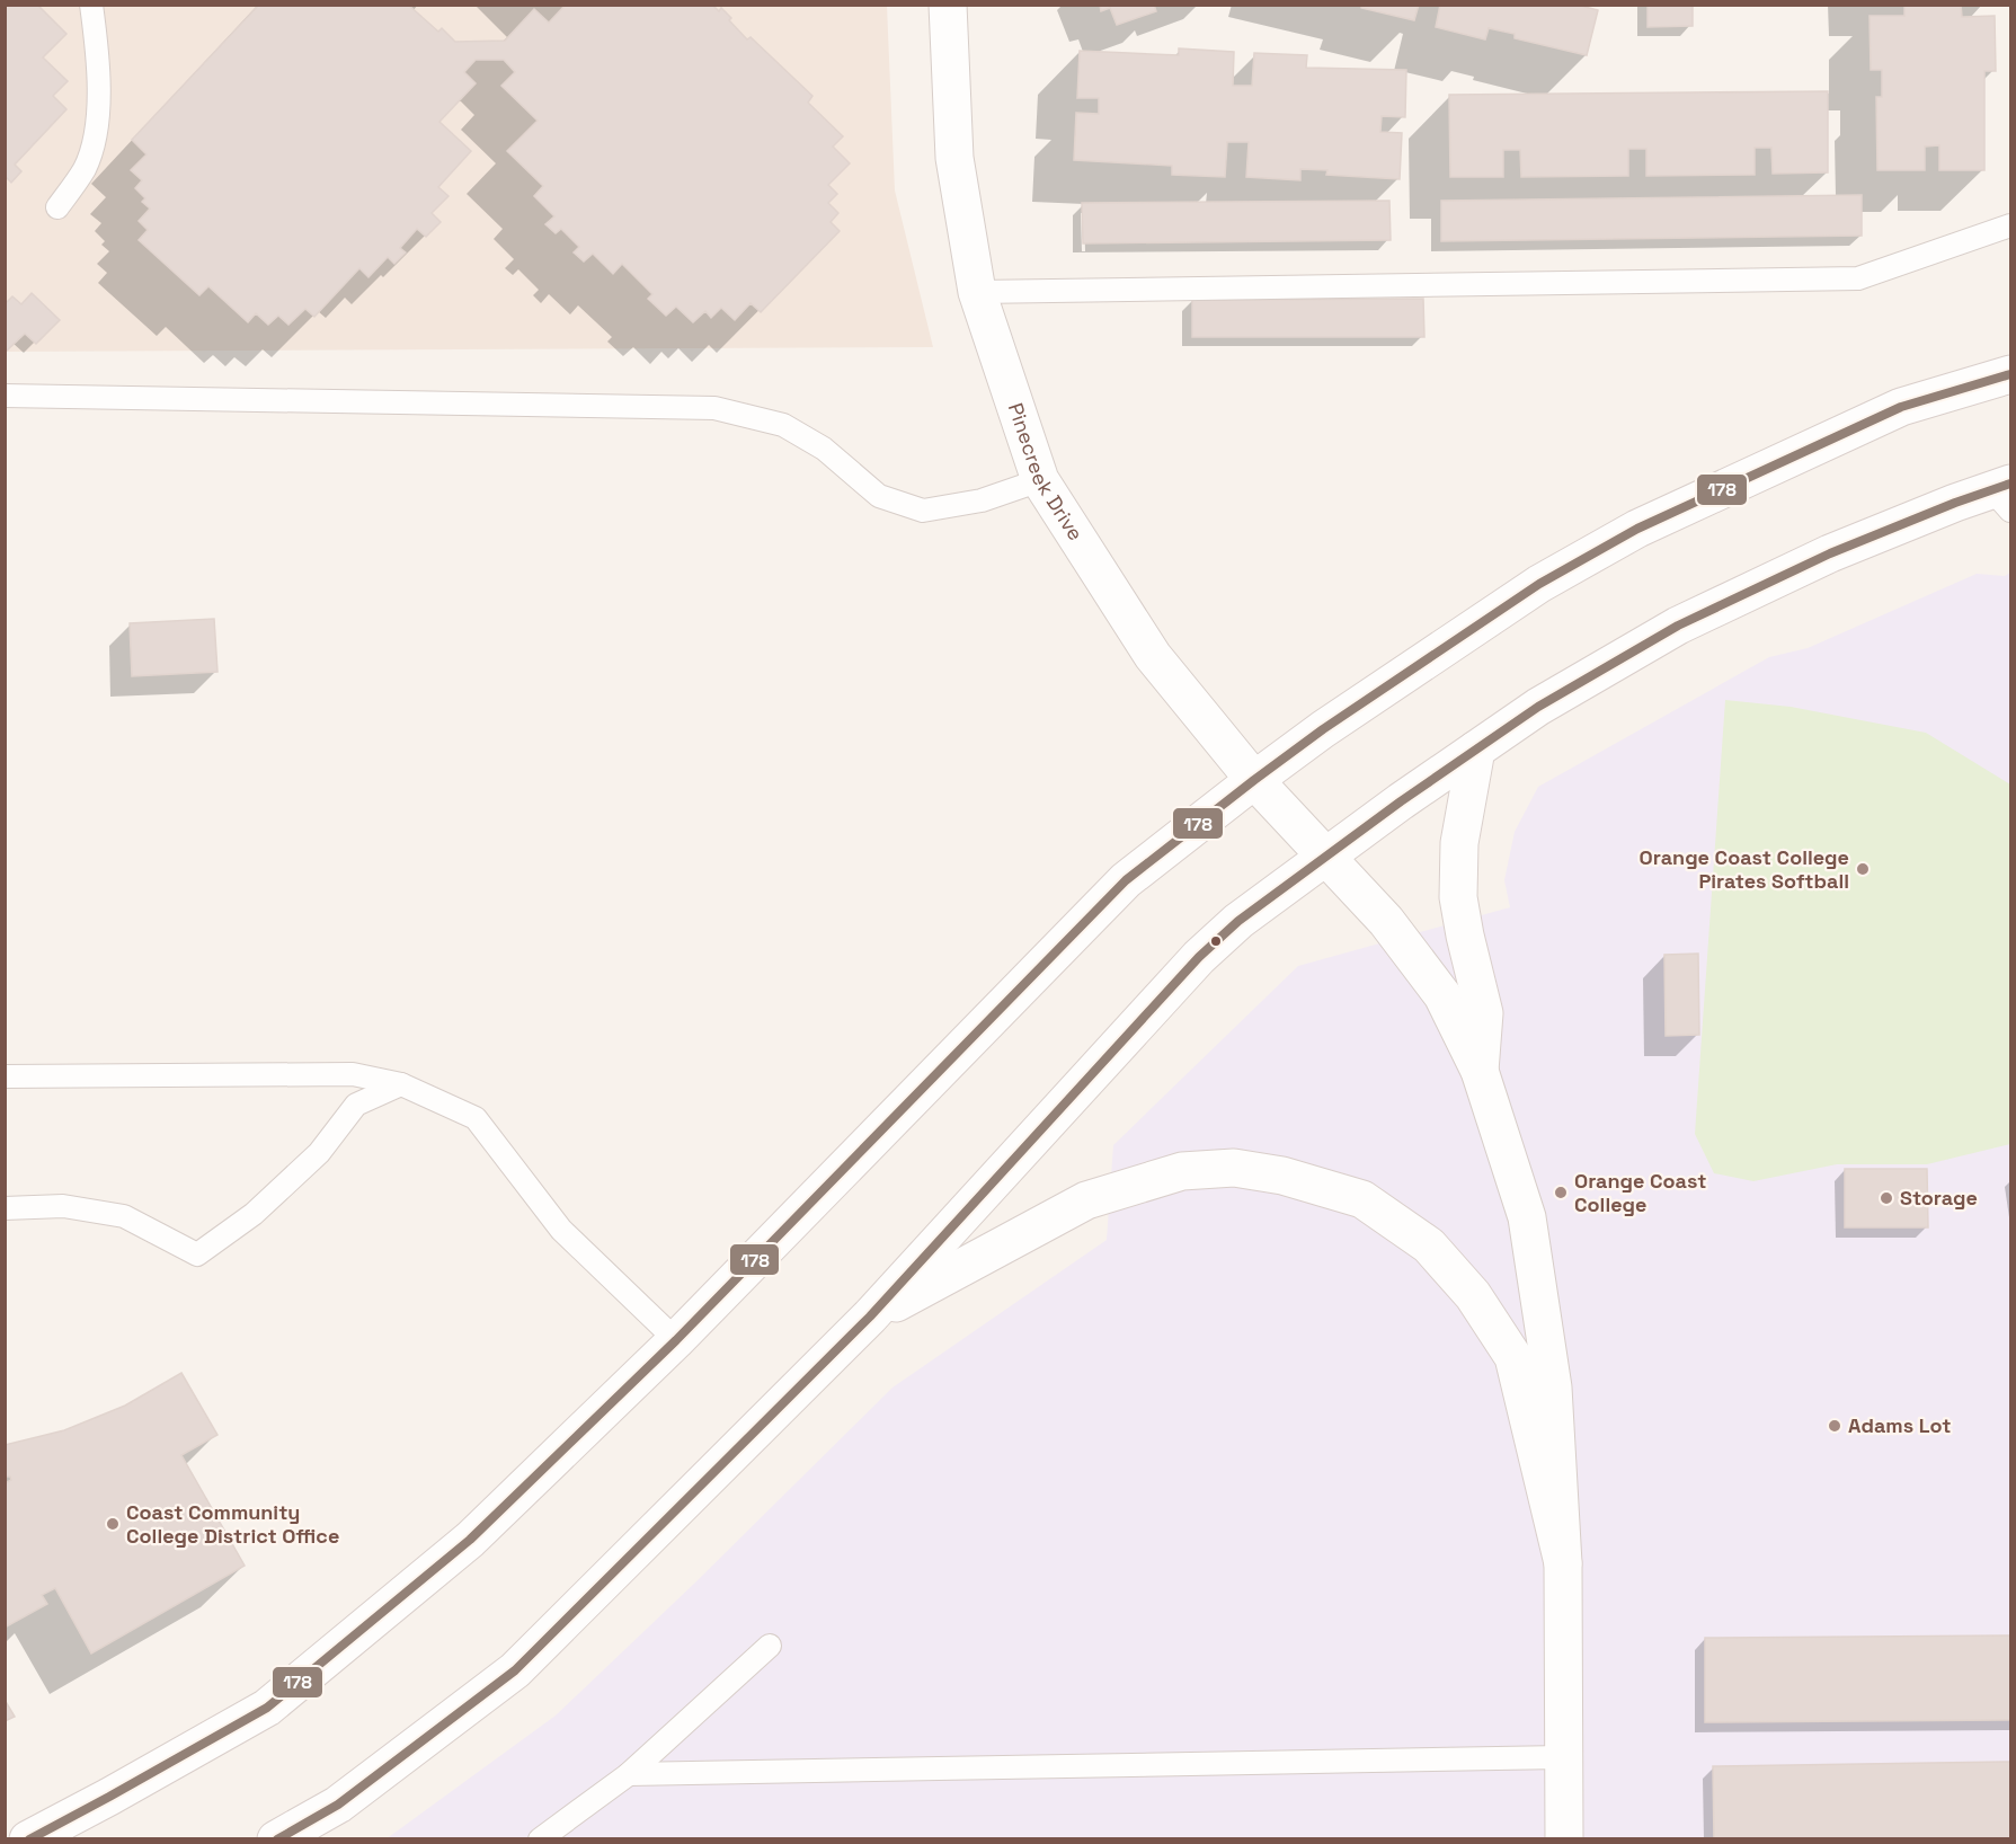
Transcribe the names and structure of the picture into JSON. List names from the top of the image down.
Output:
{
  "streets": {
    "main road": ["Pinecreek Drive"]
  },
  "places": [
    "Orange Coast College Pirates Softball",
    "Orange Coast College",
    "Storage",
    "Adams Lot",
    "Coast Community College District Office"
  ],
  "lines": ["transit line 178"]
}
